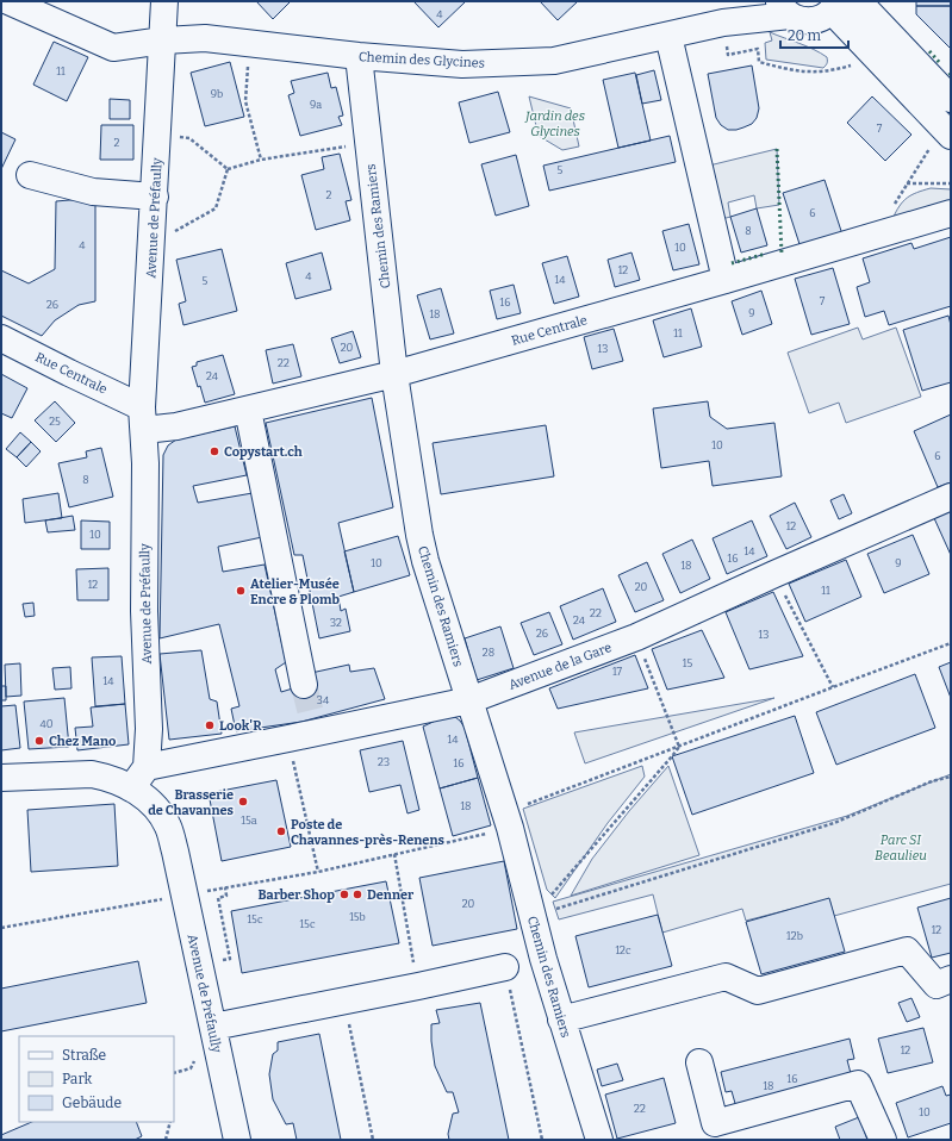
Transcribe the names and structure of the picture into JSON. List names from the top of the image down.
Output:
{
  "streets": {
    "street": [
      "Chemin des Glycines",
      "Avenue de Préfaully",
      "Chemin des Ramiers",
      "Rue Centrale",
      "Avenue de la Gare"
    ]
  },
  "crossings": [
    ["Chemin des Glycines", "Avenue de Préfaully"],
    ["Chemin des Glycines", "Chemin des Ramiers"],
    ["Avenue de Préfaully", "Rue Centrale"],
    ["Avenue de Préfaully", "Avenue de la Gare"],
    ["Chemin des Ramiers", "Rue Centrale"],
    ["Chemin des Ramiers", "Avenue de la Gare"]
  ],
  "parks": ["Jardin des Glycines", "Parc SI Beaulieu"],
  "places": [
    "Copystart.ch",
    "Atelier-Musée Encre & Plomb",
    "Look'R",
    "Chez Mano",
    "Brasserie de Chavannes",
    "Poste de Chavannes-près-Renens",
    "Barber Shop",
    "Denner"
  ],
  "house_numbers": [
    "4",
    "11",
    "9b",
    "9a",
    "7",
    "2",
    "5",
    "2",
    "6",
    "8",
    "4",
    "10",
    "12",
    "4",
    "14",
    "5",
    "7",
    "16",
    "26",
    "9",
    "18",
    "11",
    "20",
    "13",
    "22",
    "24",
    "25",
    "10",
    "6",
    "8",
    "12",
    "10",
    "14",
    "16",
    "10",
    "9",
    "18",
    "12",
    "20",
    "11",
    "22",
    "24",
    "32",
    "26",
    "13",
    "28",
    "15",
    "17",
    "14",
    "34",
    "40",
    "14",
    "23",
    "16",
    "18",
    "15a",
    "20",
    "15b",
    "15c",
    "15c",
    "12",
    "12b",
    "12c",
    "12",
    "16",
    "18",
    "22",
    "10"
  ],
  "legend": ["Straße", "Park", "Gebäude"],
  "scale_bar": "20 m"
}
